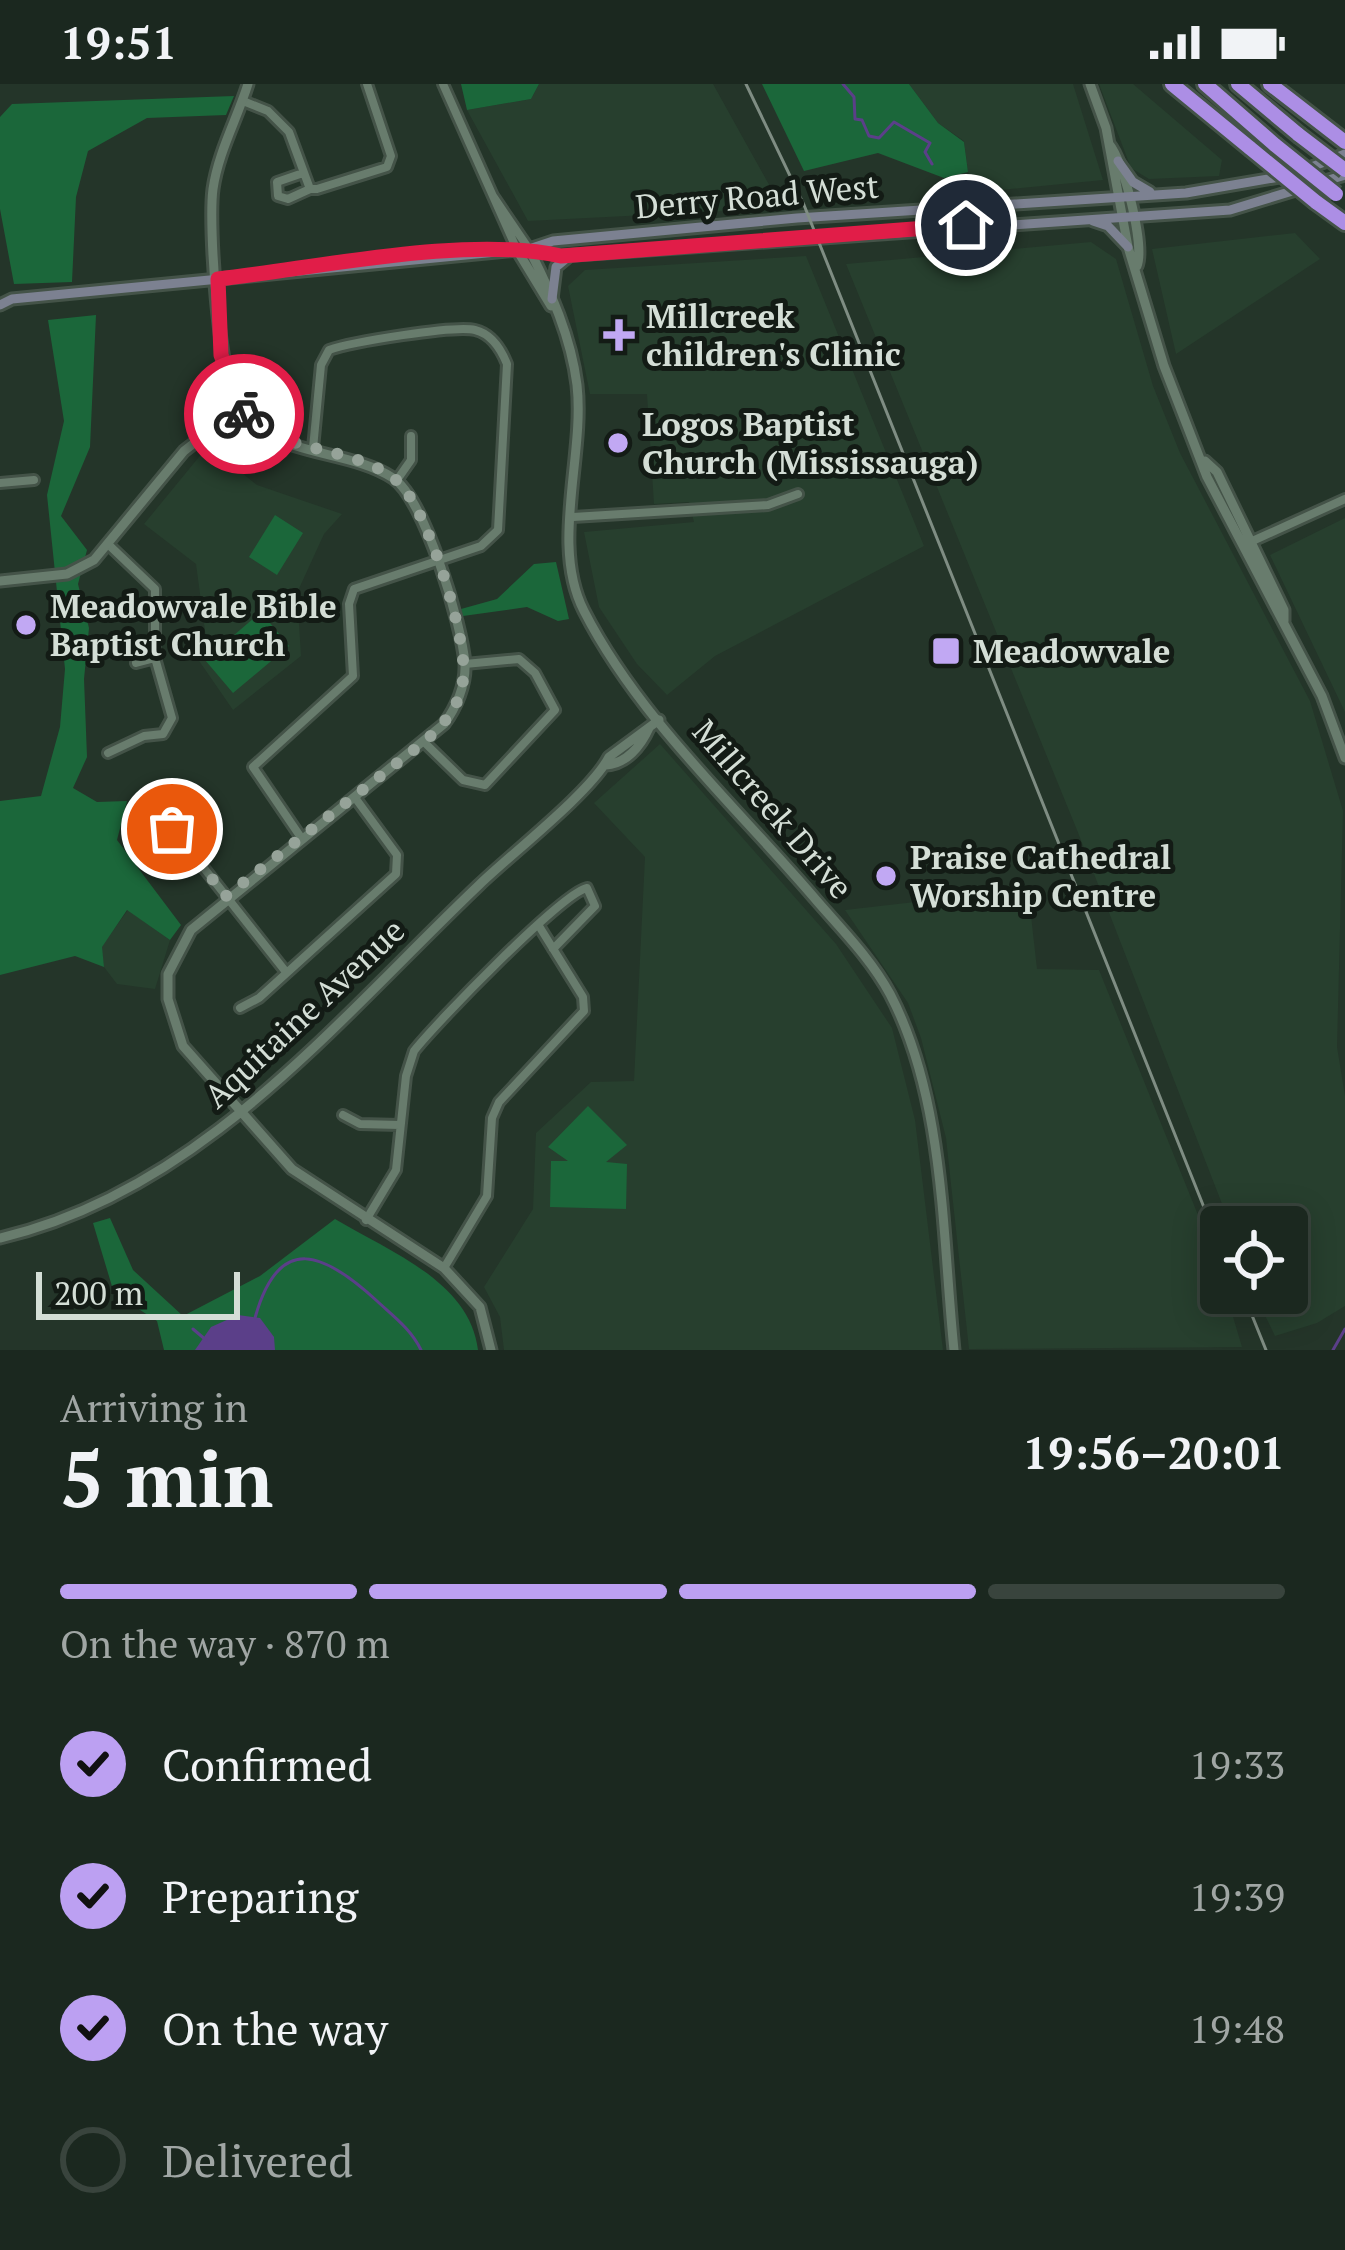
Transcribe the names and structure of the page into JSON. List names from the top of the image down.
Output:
{
  "streets": {
    "main road": ["Derry Road West"],
    "street": ["Millcreek Drive", "Aquitaine Avenue"]
  },
  "crossings": [
    ["Derry Road West", "Millcreek Drive"],
    ["Millcreek Drive", "Aquitaine Avenue"]
  ],
  "places": {
    "health": ["Millcreek children's Clinic"],
    "other": ["Logos Baptist Church (Mississauga)", "Meadowvale Bible Baptist Church", "Praise Cathedral Worship Centre"],
    "transit": ["Meadowvale"]
  },
  "scale_bar": "200 m",
  "page": {
    "status": "19:51",
    "scale": "200 m",
    "heading": ["5 min", "Arriving in", "19:56–20:01"],
    "bar": "On the way · 870 m",
    "list": [
      ["Confirmed", "19:33"],
      ["Preparing", "19:39"],
      ["On the way", "19:48"],
      "Delivered"
    ]
  }
}
